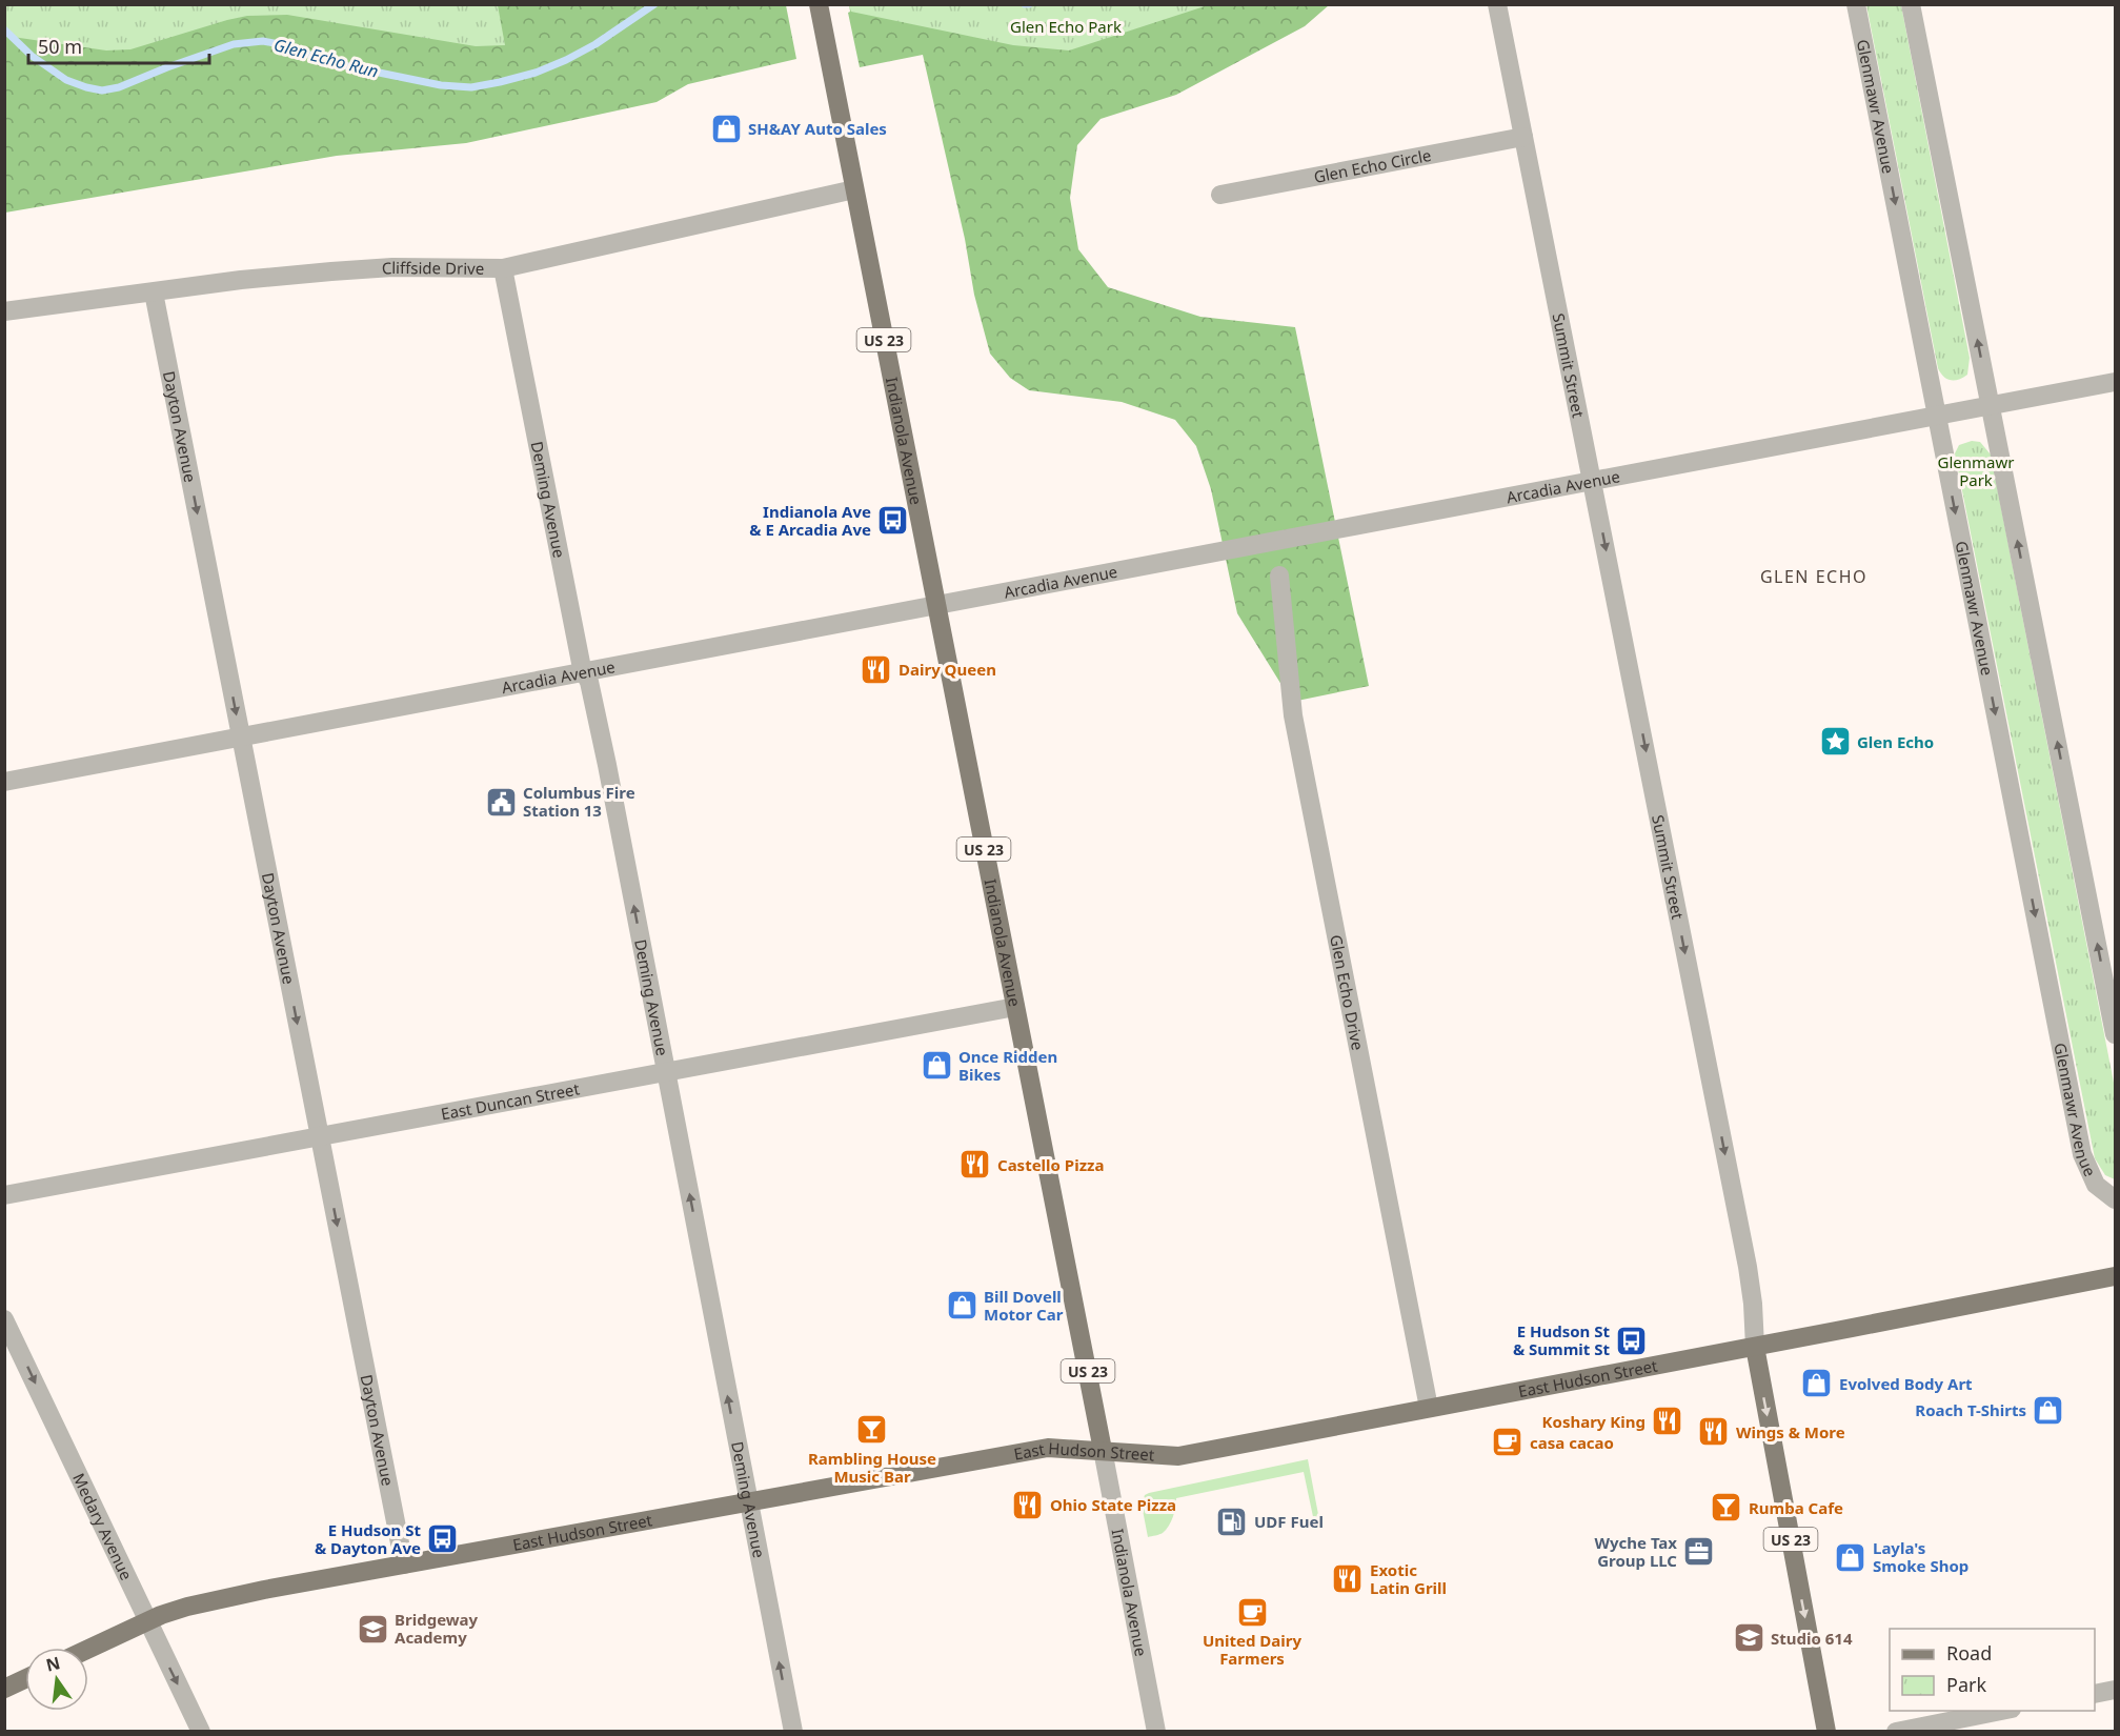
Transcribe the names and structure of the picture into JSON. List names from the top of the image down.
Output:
{
  "streets": {
    "main road": [
      "US 23",
      "Summit Street",
      "Indianola Avenue",
      "East Hudson Street"
    ],
    "street": [
      "Glenmawr Avenue",
      "Glen Echo Circle",
      "Cliffside Drive",
      "Dayton Avenue",
      "Arcadia Avenue",
      "Deming Avenue",
      "Glen Echo Drive",
      "East Duncan Street",
      "Medary Avenue"
    ]
  },
  "crossings": [
    ["Glenmawr Avenue", "Arcadia Avenue"],
    ["Glen Echo Circle", "Summit Street"],
    ["Cliffside Drive", "Dayton Avenue"],
    ["Cliffside Drive", "Indianola Avenue"],
    ["Cliffside Drive", "Deming Avenue"],
    ["Summit Street", "Arcadia Avenue"],
    ["Summit Street", "East Hudson Street"],
    ["Dayton Avenue", "Arcadia Avenue"],
    ["Dayton Avenue", "East Duncan Street"],
    ["Dayton Avenue", "East Hudson Street"],
    ["Indianola Avenue", "Arcadia Avenue"],
    ["Indianola Avenue", "East Duncan Street"],
    ["Indianola Avenue", "East Hudson Street"],
    ["Arcadia Avenue", "Deming Avenue"],
    ["Deming Avenue", "East Duncan Street"],
    ["Deming Avenue", "East Hudson Street"],
    ["Glen Echo Drive", "East Hudson Street"],
    ["East Hudson Street", "Medary Avenue"]
  ],
  "one_way": [
    "Summit Street",
    "Dayton Avenue",
    "Deming Avenue",
    "Medary Avenue"
  ],
  "districts": ["GLEN ECHO"],
  "water": ["Glen Echo Run"],
  "parks": ["Glen Echo Park", "Glenmawr Park"],
  "places": {
    "shop": [
      "SH&AY Auto Sales",
      "Once Ridden Bikes",
      "Bill Dovell Motor Car",
      "Evolved Body Art",
      "Roach T-Shirts",
      "Layla's Smoke Shop"
    ],
    "bus stop": ["Indianola Ave & E Arcadia Ave", "E Hudson St & Summit St", "E Hudson St & Dayton Ave"],
    "restaurant": [
      "Dairy Queen",
      "Castello Pizza",
      "Koshary King",
      "Wings & More",
      "Ohio State Pizza",
      "Exotic Latin Grill"
    ],
    "place": ["Glen Echo"],
    "public building": ["Columbus Fire Station 13"],
    "bar": ["Rambling House Music Bar", "Rumba Cafe"],
    "cafe": ["casa cacao", "United Dairy Farmers"],
    "fuel station": ["UDF Fuel"],
    "office": ["Wyche Tax Group LLC"],
    "school or university": ["Bridgeway Academy", "Studio 614"]
  },
  "legend": ["Road", "Park"],
  "scale_bar": "50 m",
  "north": "top"
}
